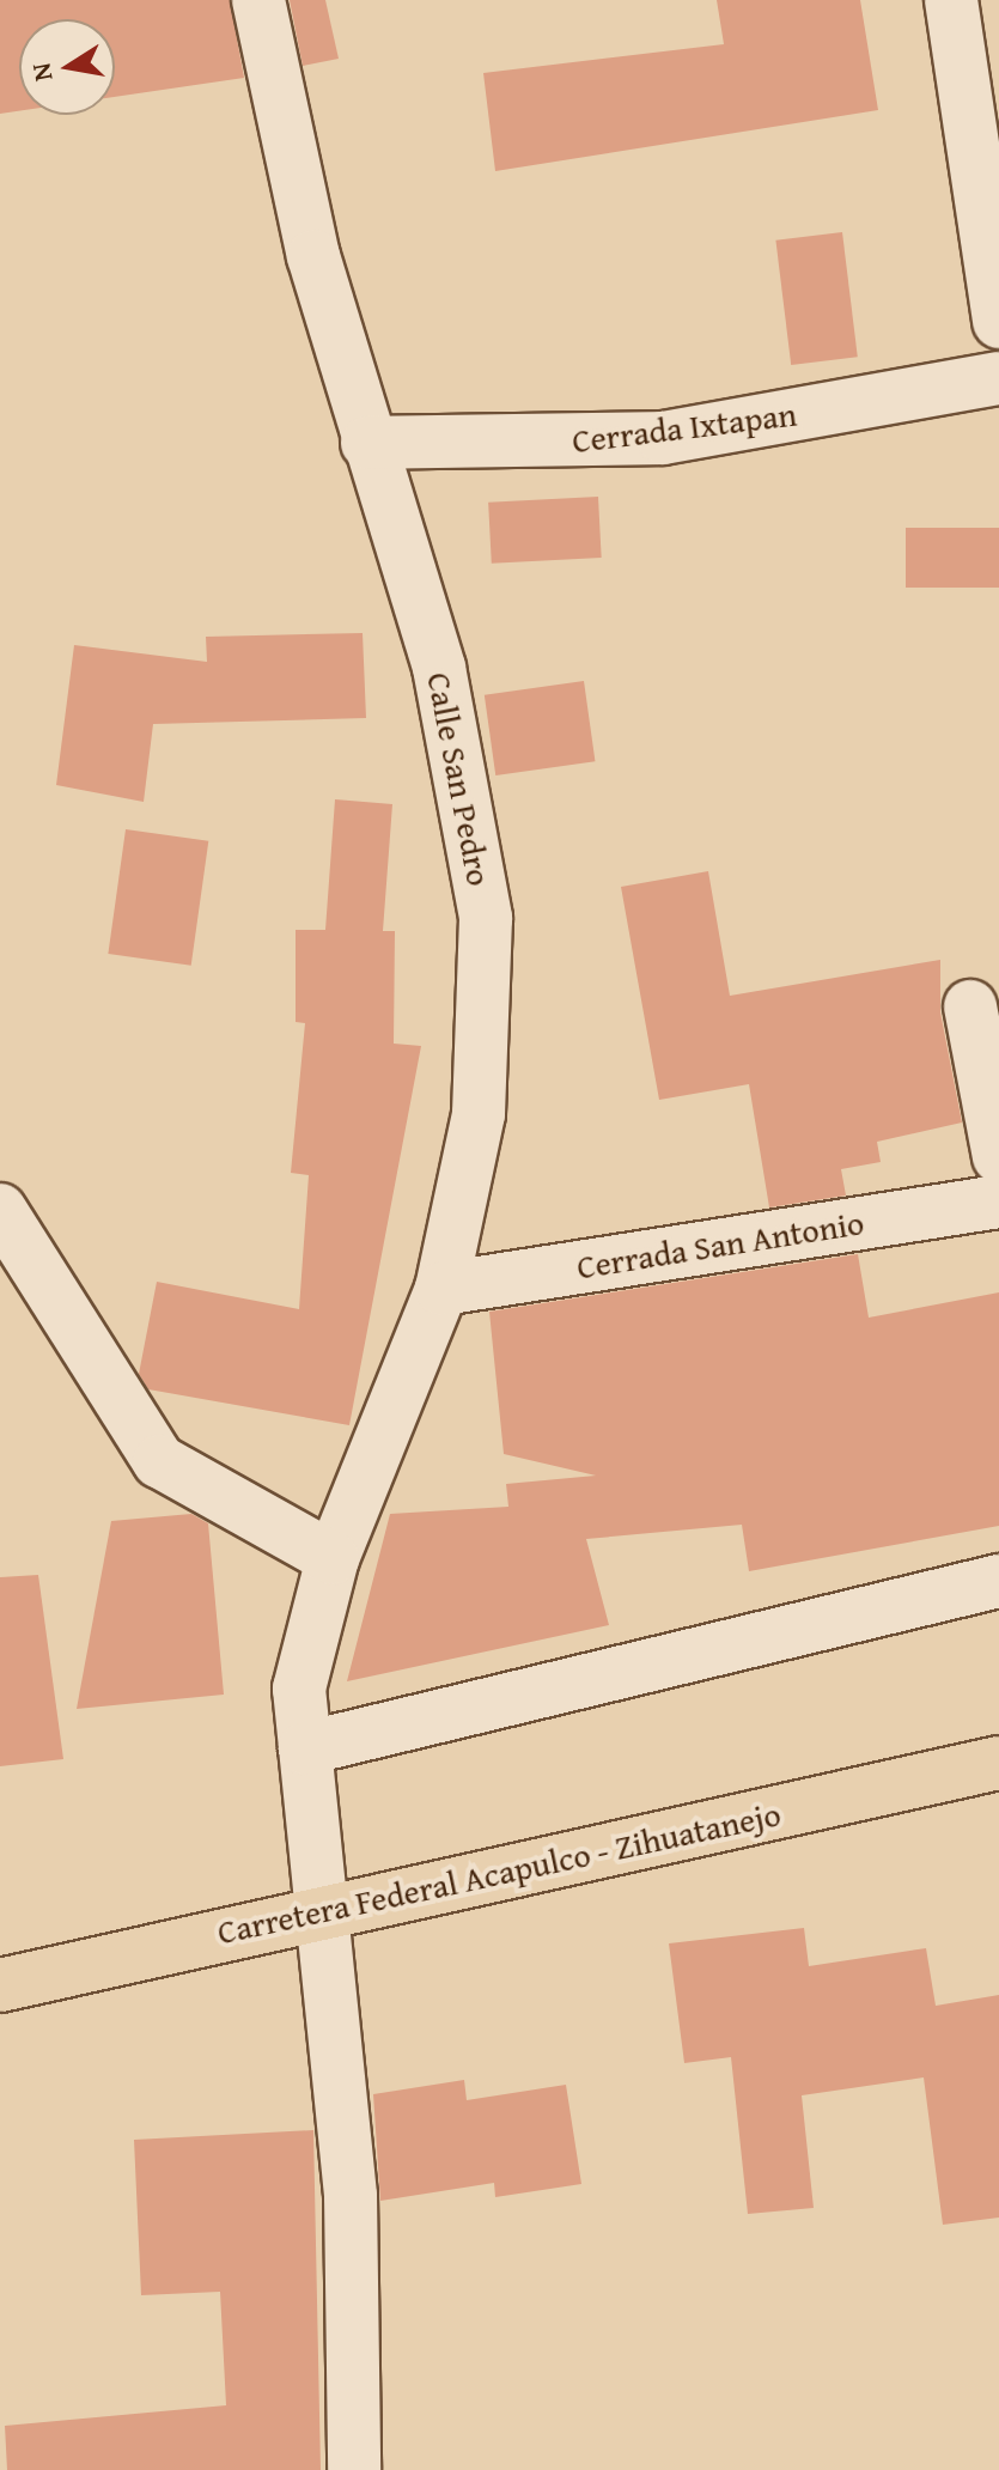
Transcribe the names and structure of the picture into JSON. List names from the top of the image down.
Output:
{
  "streets": {
    "main road": ["Carretera Federal Acapulco - Zihuatanejo"],
    "street": ["Cerrada Ixtapan", "Calle San Pedro", "Cerrada San Antonio"]
  },
  "crossings": [
    ["Cerrada Ixtapan", "Calle San Pedro"],
    ["Calle San Pedro", "Cerrada San Antonio"],
    ["Calle San Pedro", "Carretera Federal Acapulco - Zihuatanejo"]
  ],
  "north": "left"
}
